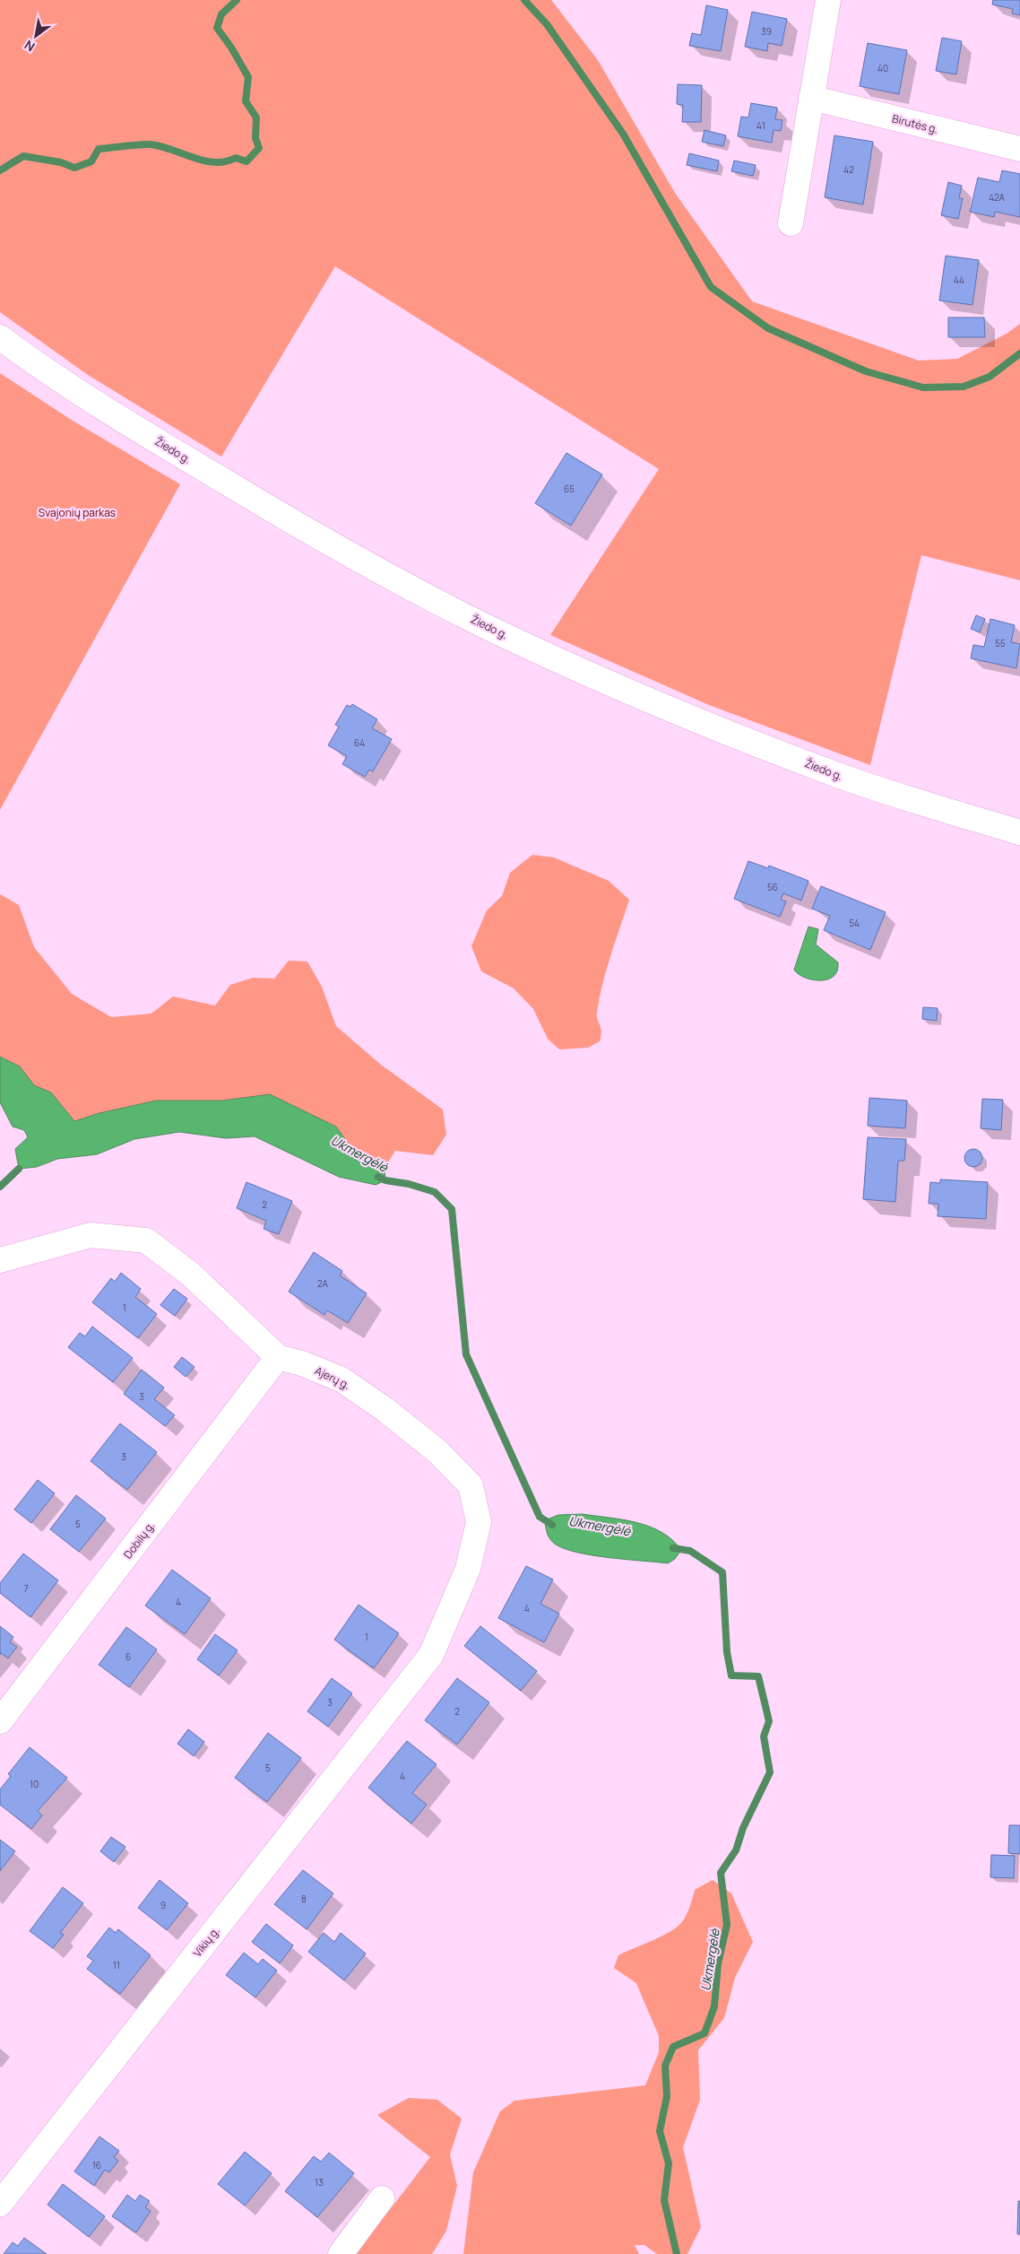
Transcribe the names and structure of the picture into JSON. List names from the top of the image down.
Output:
{
  "streets": {
    "street": [
      "Birutės g.",
      "Žiedo g.",
      "Ajerų g.",
      "Dobilų g.",
      "Vikių g."
    ]
  },
  "crossings": [
    ["Ajerų g.", "Dobilų g."],
    ["Ajerų g.", "Vikių g."]
  ],
  "water": ["Ukmergėlė"],
  "parks": ["Svajonių parkas"],
  "house_numbers": [
    "39",
    "40",
    "41",
    "42",
    "42A",
    "44",
    "65",
    "55",
    "64",
    "56",
    "54",
    "2",
    "2A",
    "1",
    "3",
    "3",
    "5",
    "7",
    "4",
    "4",
    "1",
    "6",
    "3",
    "2",
    "5",
    "4",
    "10",
    "8",
    "9",
    "11",
    "16",
    "13"
  ],
  "north": "bottom left"
}
